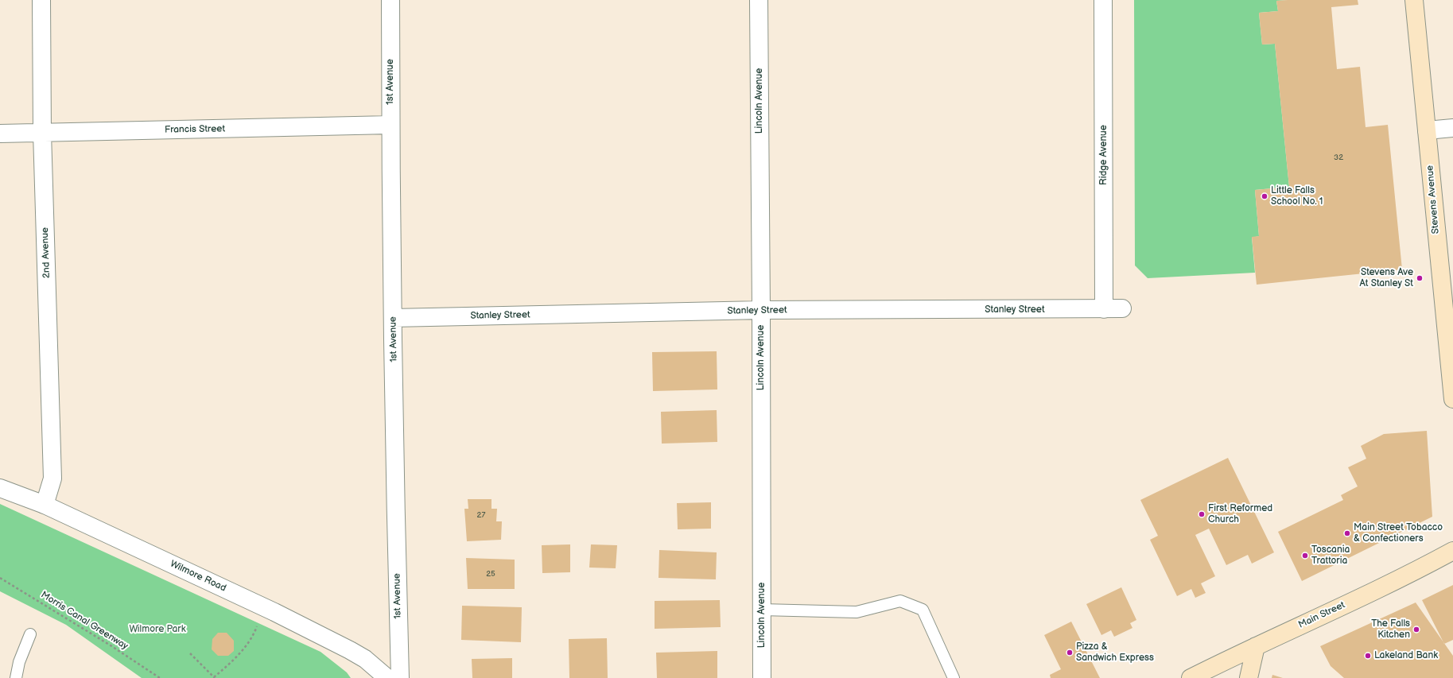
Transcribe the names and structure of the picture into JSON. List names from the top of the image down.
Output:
{
  "streets": {
    "main road": ["Stevens Avenue", "Main Street"],
    "street": [
      "1st Avenue",
      "Lincoln Avenue",
      "Francis Street",
      "Ridge Avenue",
      "2nd Avenue",
      "Stanley Street",
      "Wilmore Road"
    ],
    "path": ["Morris Canal Greenway"]
  },
  "crossings": [
    ["1st Avenue", "Francis Street"],
    ["1st Avenue", "Stanley Street"],
    ["Lincoln Avenue", "Stanley Street"],
    ["Francis Street", "2nd Avenue"],
    ["Ridge Avenue", "Stanley Street"],
    ["2nd Avenue", "Wilmore Road"]
  ],
  "parks": ["Wilmore Park"],
  "places": [
    "Little Falls School No. 1",
    "Stevens Ave At Stanley St",
    "First Reformed Church",
    "Main Street Tobacco & Confectioners",
    "Toscania Trattoria",
    "The Falls Kitchen",
    "Pizza & Sandwich Express",
    "Lakeland Bank"
  ],
  "house_numbers": ["32", "27", "25"]
}
